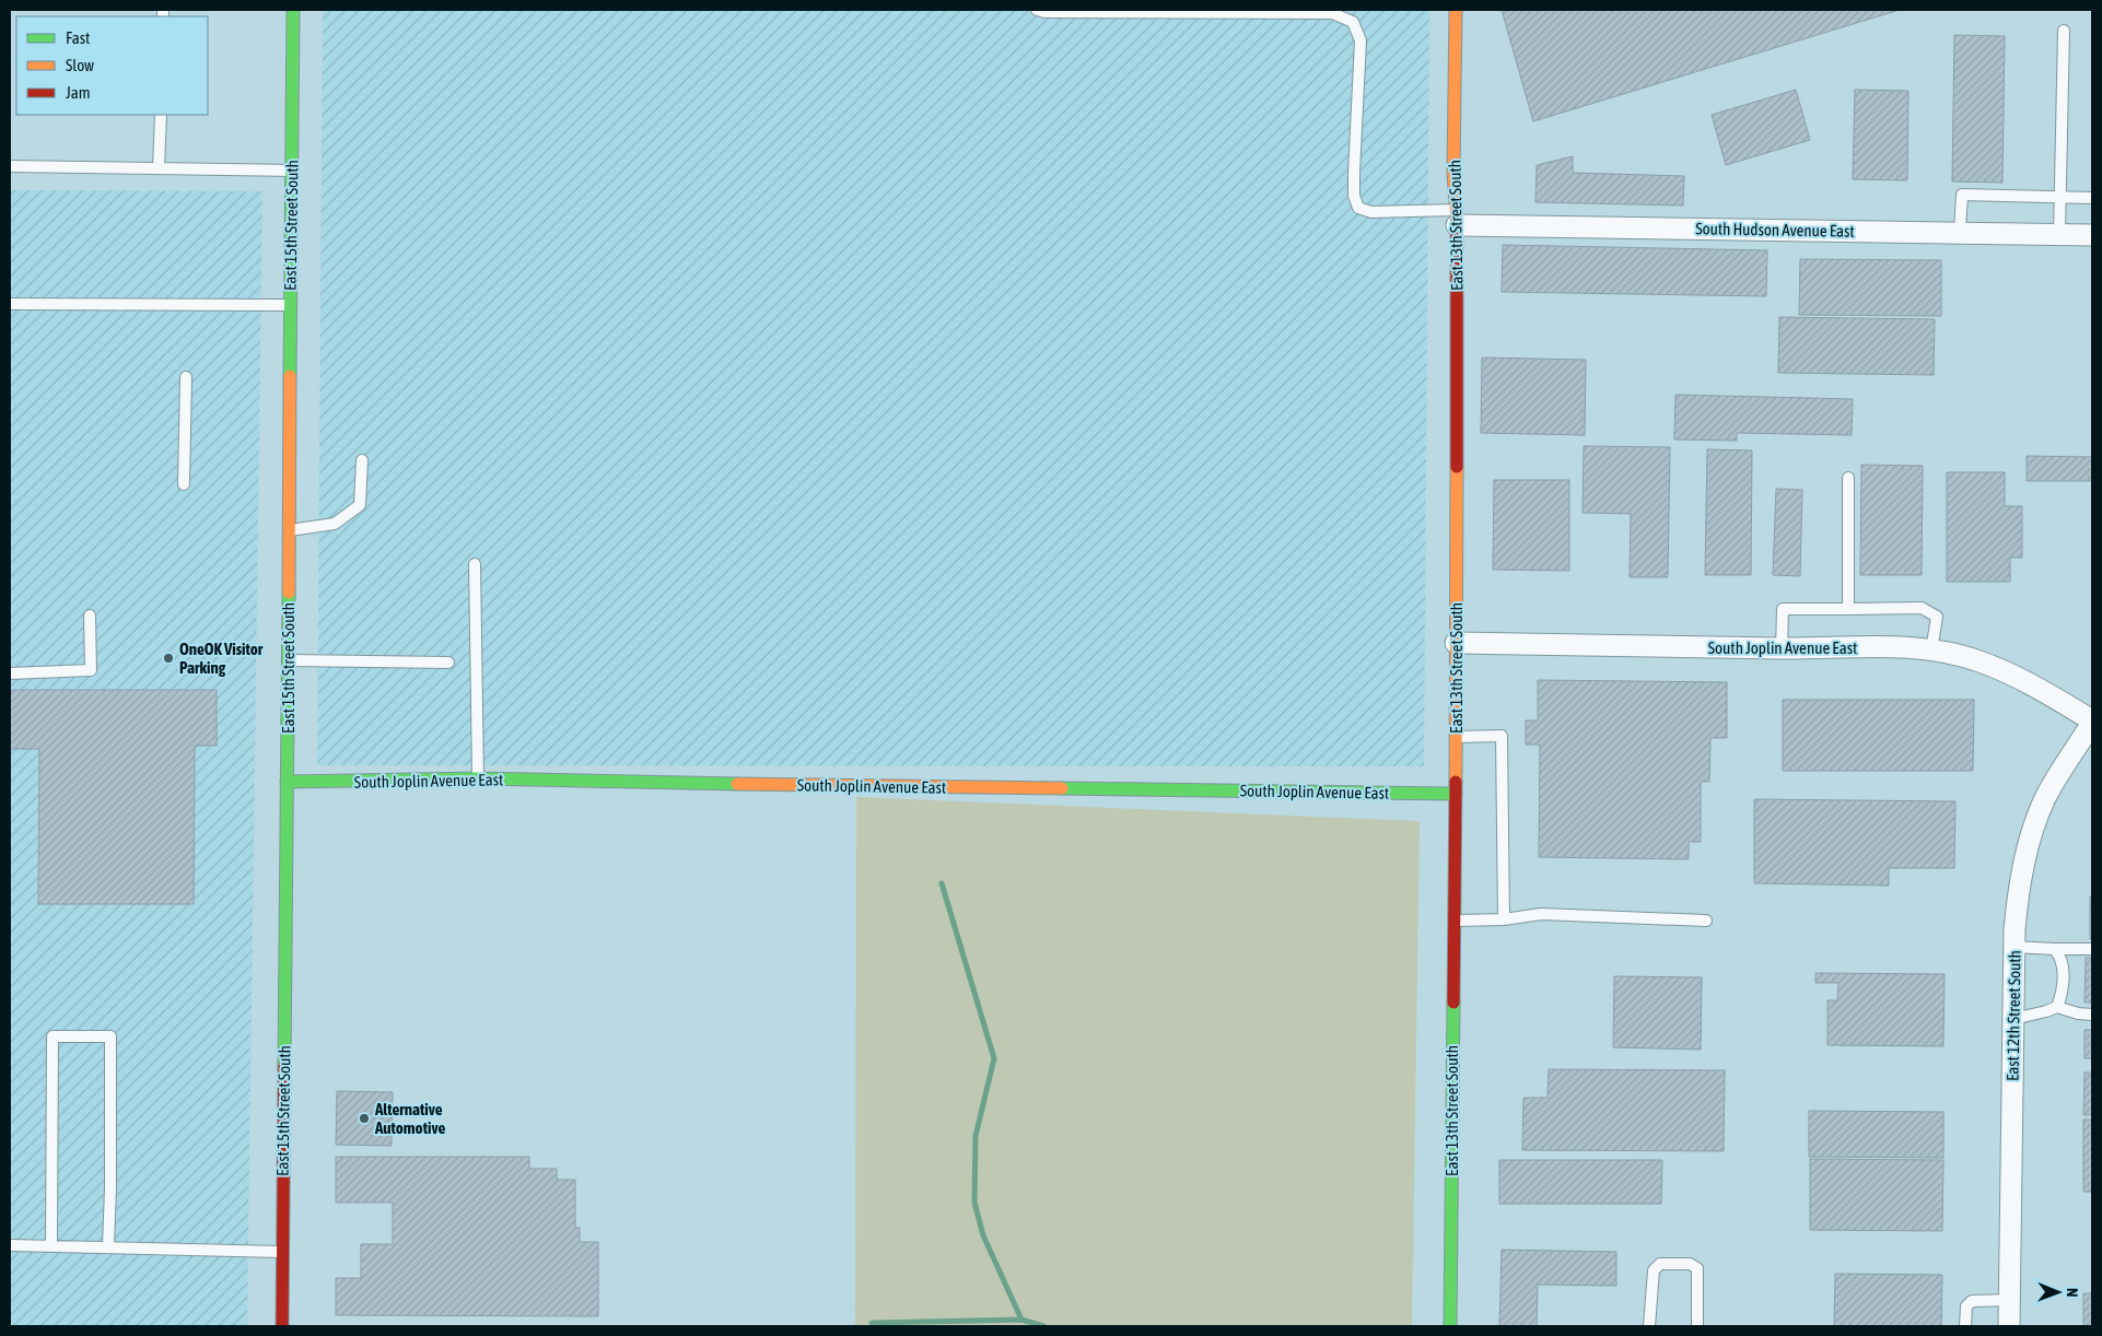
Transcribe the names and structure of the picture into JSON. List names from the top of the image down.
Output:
{
  "streets": {
    "street": [
      "East 15th Street South",
      "East 13th Street South",
      "South Hudson Avenue East",
      "South Joplin Avenue East",
      "East 12th Street South"
    ]
  },
  "crossings": [
    ["East 15th Street South", "South Joplin Avenue East"],
    ["East 13th Street South", "South Hudson Avenue East"],
    ["East 13th Street South", "South Joplin Avenue East"],
    ["South Joplin Avenue East", "East 12th Street South"]
  ],
  "places": ["OneOK Visitor Parking", "Alternative Automotive"],
  "legend": ["Fast", "Slow", "Jam"],
  "north": "right"
}
